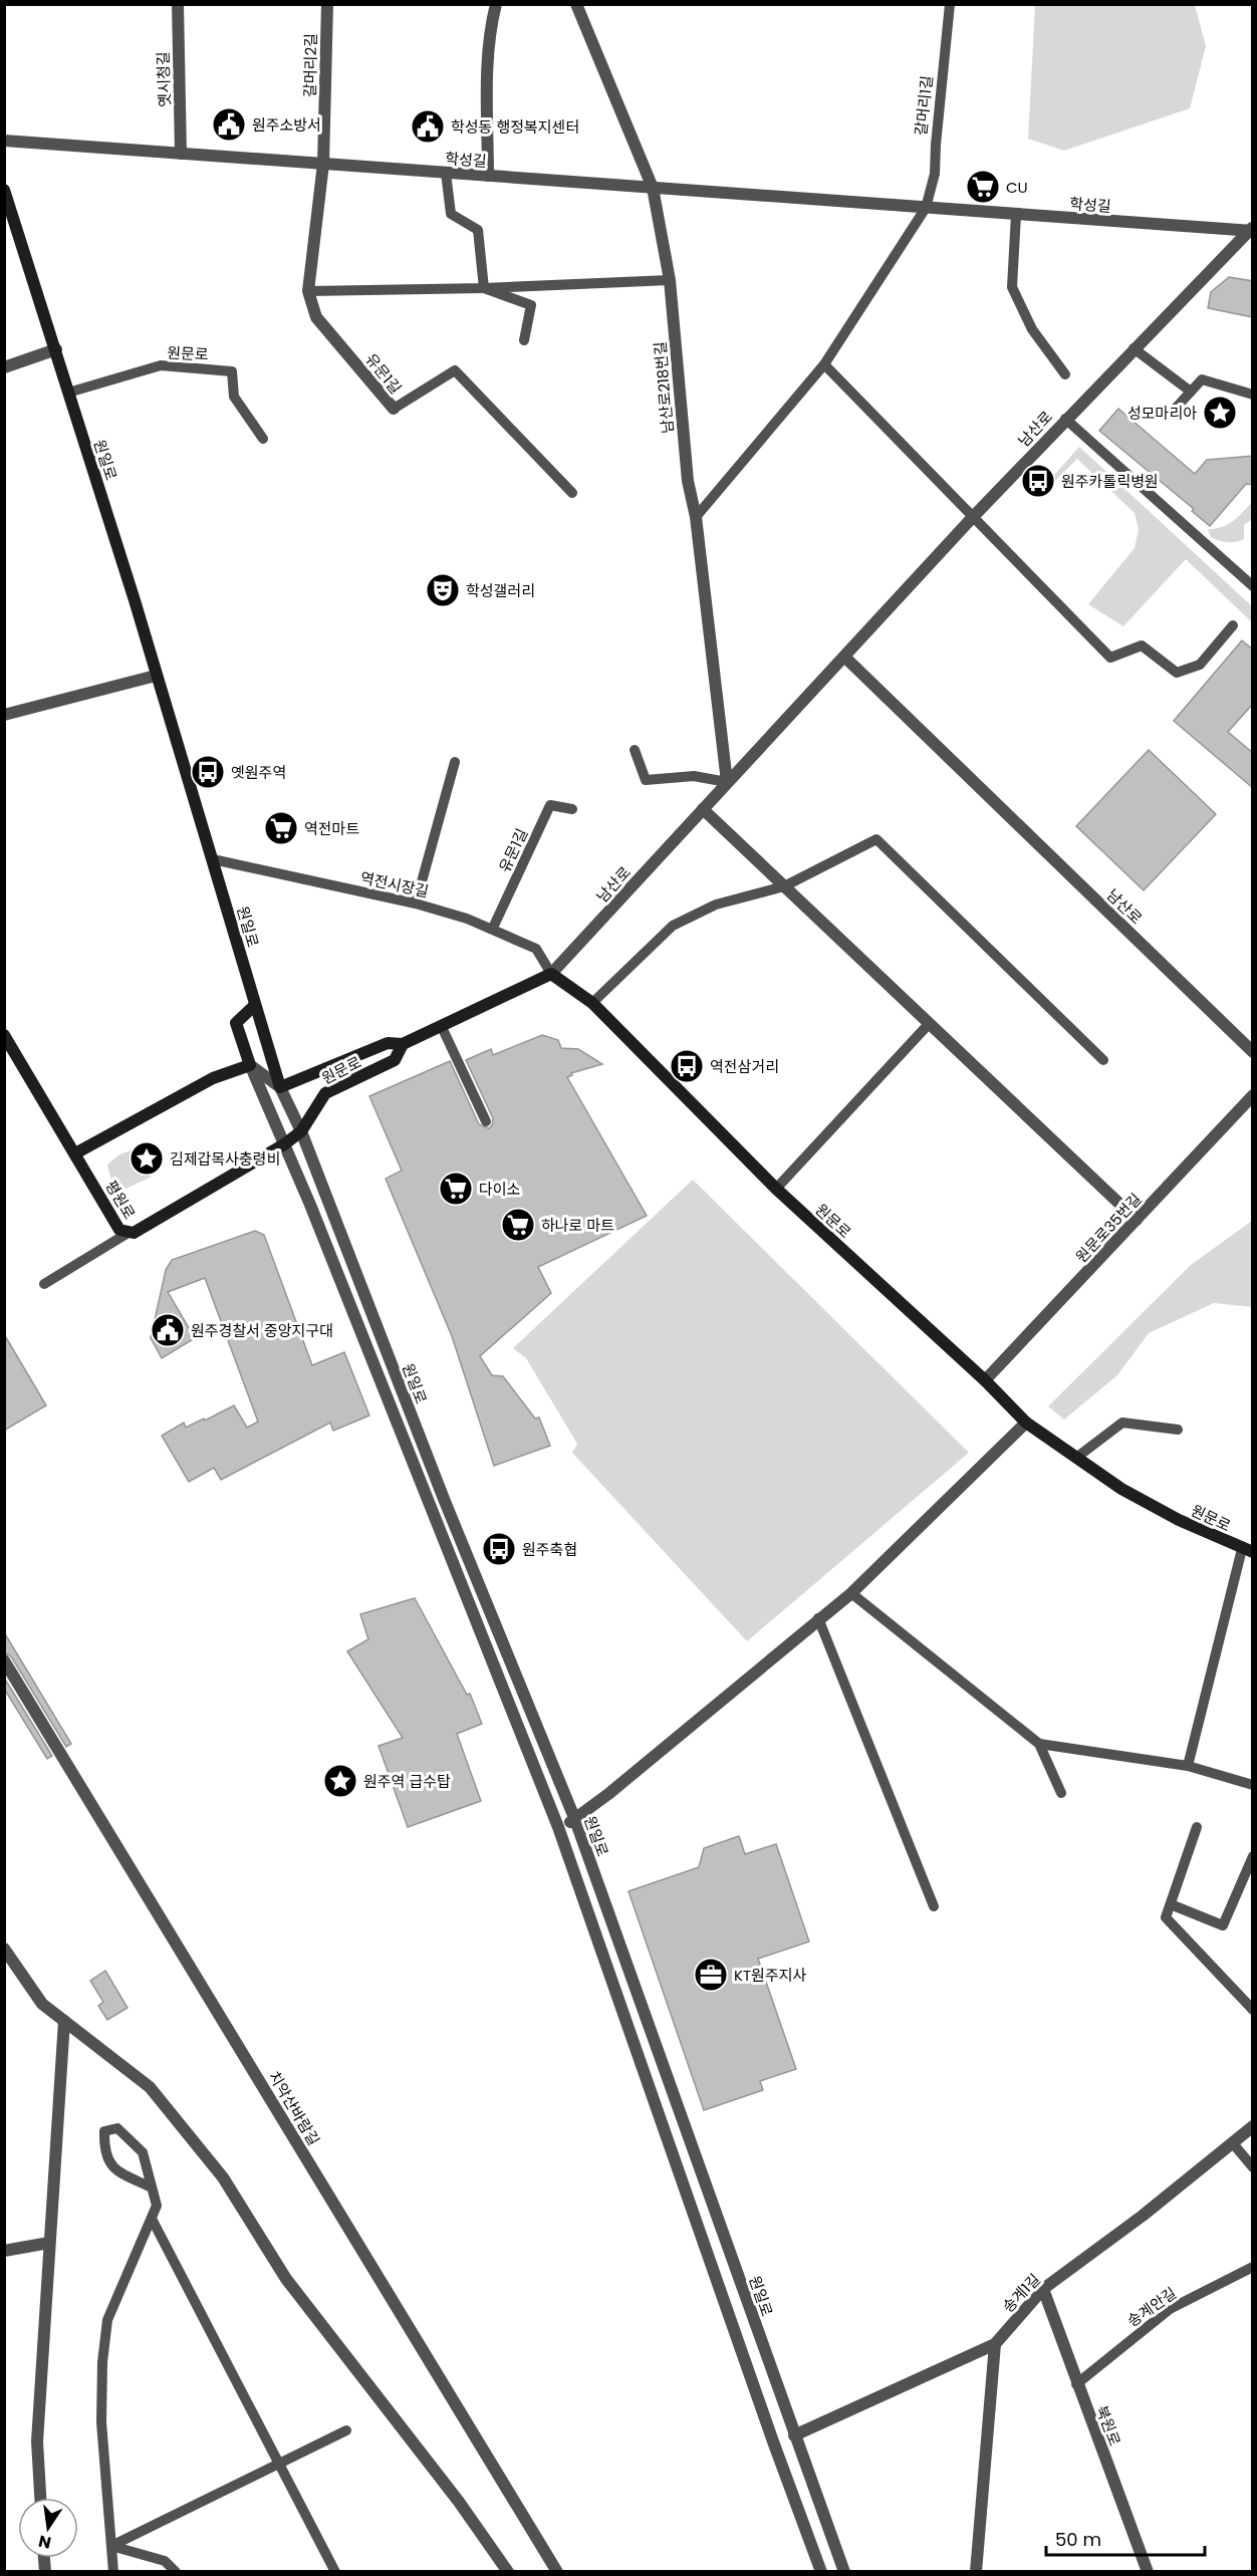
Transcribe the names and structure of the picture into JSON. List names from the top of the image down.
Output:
{
  "streets": {
    "main road": ["원문로", "원일로", "평원로"],
    "street": [
      "갈머리2길",
      "옛시청길",
      "학성길",
      "유문1길",
      "남산로218번길",
      "남산로",
      "원문로35번길",
      "치악산바람길",
      "송계1길",
      "북원로"
    ],
    "lane": ["갈머리1길", "역전시장길", "송계안길"]
  },
  "crossings": [
    ["갈머리2길", "학성길"],
    ["갈머리2길", "유문1길"],
    ["옛시청길", "학성길"],
    ["갈머리1길", "학성길"],
    ["학성길", "유문1길"],
    ["학성길", "남산로218번길"],
    ["학성길", "남산로"],
    ["원문로", "남산로"],
    ["원문로", "원일로"],
    ["원문로", "역전시장길"],
    ["원문로", "평원로"],
    ["원문로", "원문로35번길"],
    ["유문1길", "역전시장길"],
    ["남산로218번길", "남산로"],
    ["남산로", "역전시장길"],
    ["원일로", "역전시장길"],
    ["원일로", "평원로"],
    ["송계1길", "북원로"],
    ["송계안길", "북원로"]
  ],
  "places": {
    "public building": ["원주소방서", "학성동 행정복지센터", "원주경찰서 중앙지구대"],
    "supermarket": [
      "CU",
      "역전마트",
      "다이소",
      "하나로 마트"
    ],
    "place": ["성모마리아", "김제갑목사충령비", "원주역 급수탑"],
    "bus stop": [
      "원주카톨릭병원",
      "옛원주역",
      "역전삼거리",
      "원주축협"
    ],
    "theatre": ["학성갤러리"],
    "office": ["KT원주지사"]
  },
  "scale_bar": "50 m",
  "north": "bottom"
}
